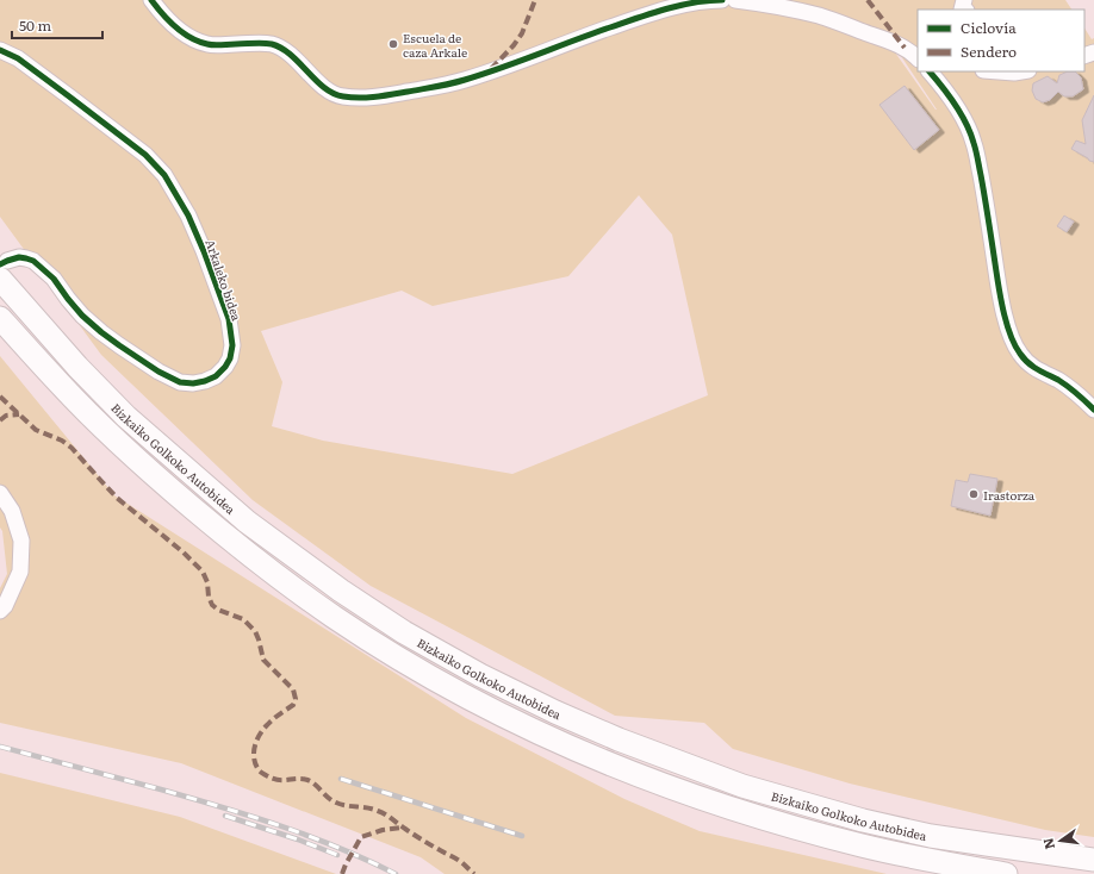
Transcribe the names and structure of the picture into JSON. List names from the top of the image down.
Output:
{
  "streets": {
    "highway": ["Bizkaiko Golkoko Autobidea"],
    "street": ["Arkaleko bidea"]
  },
  "crossings": [
    ["Arkaleko bidea", "Bizkaiko Golkoko Autobidea"]
  ],
  "places": ["Escuela de caza Arkale", "Irastorza"],
  "legend": ["Ciclovía", "Sendero"],
  "scale_bar": "50 m",
  "north": "left"
}
